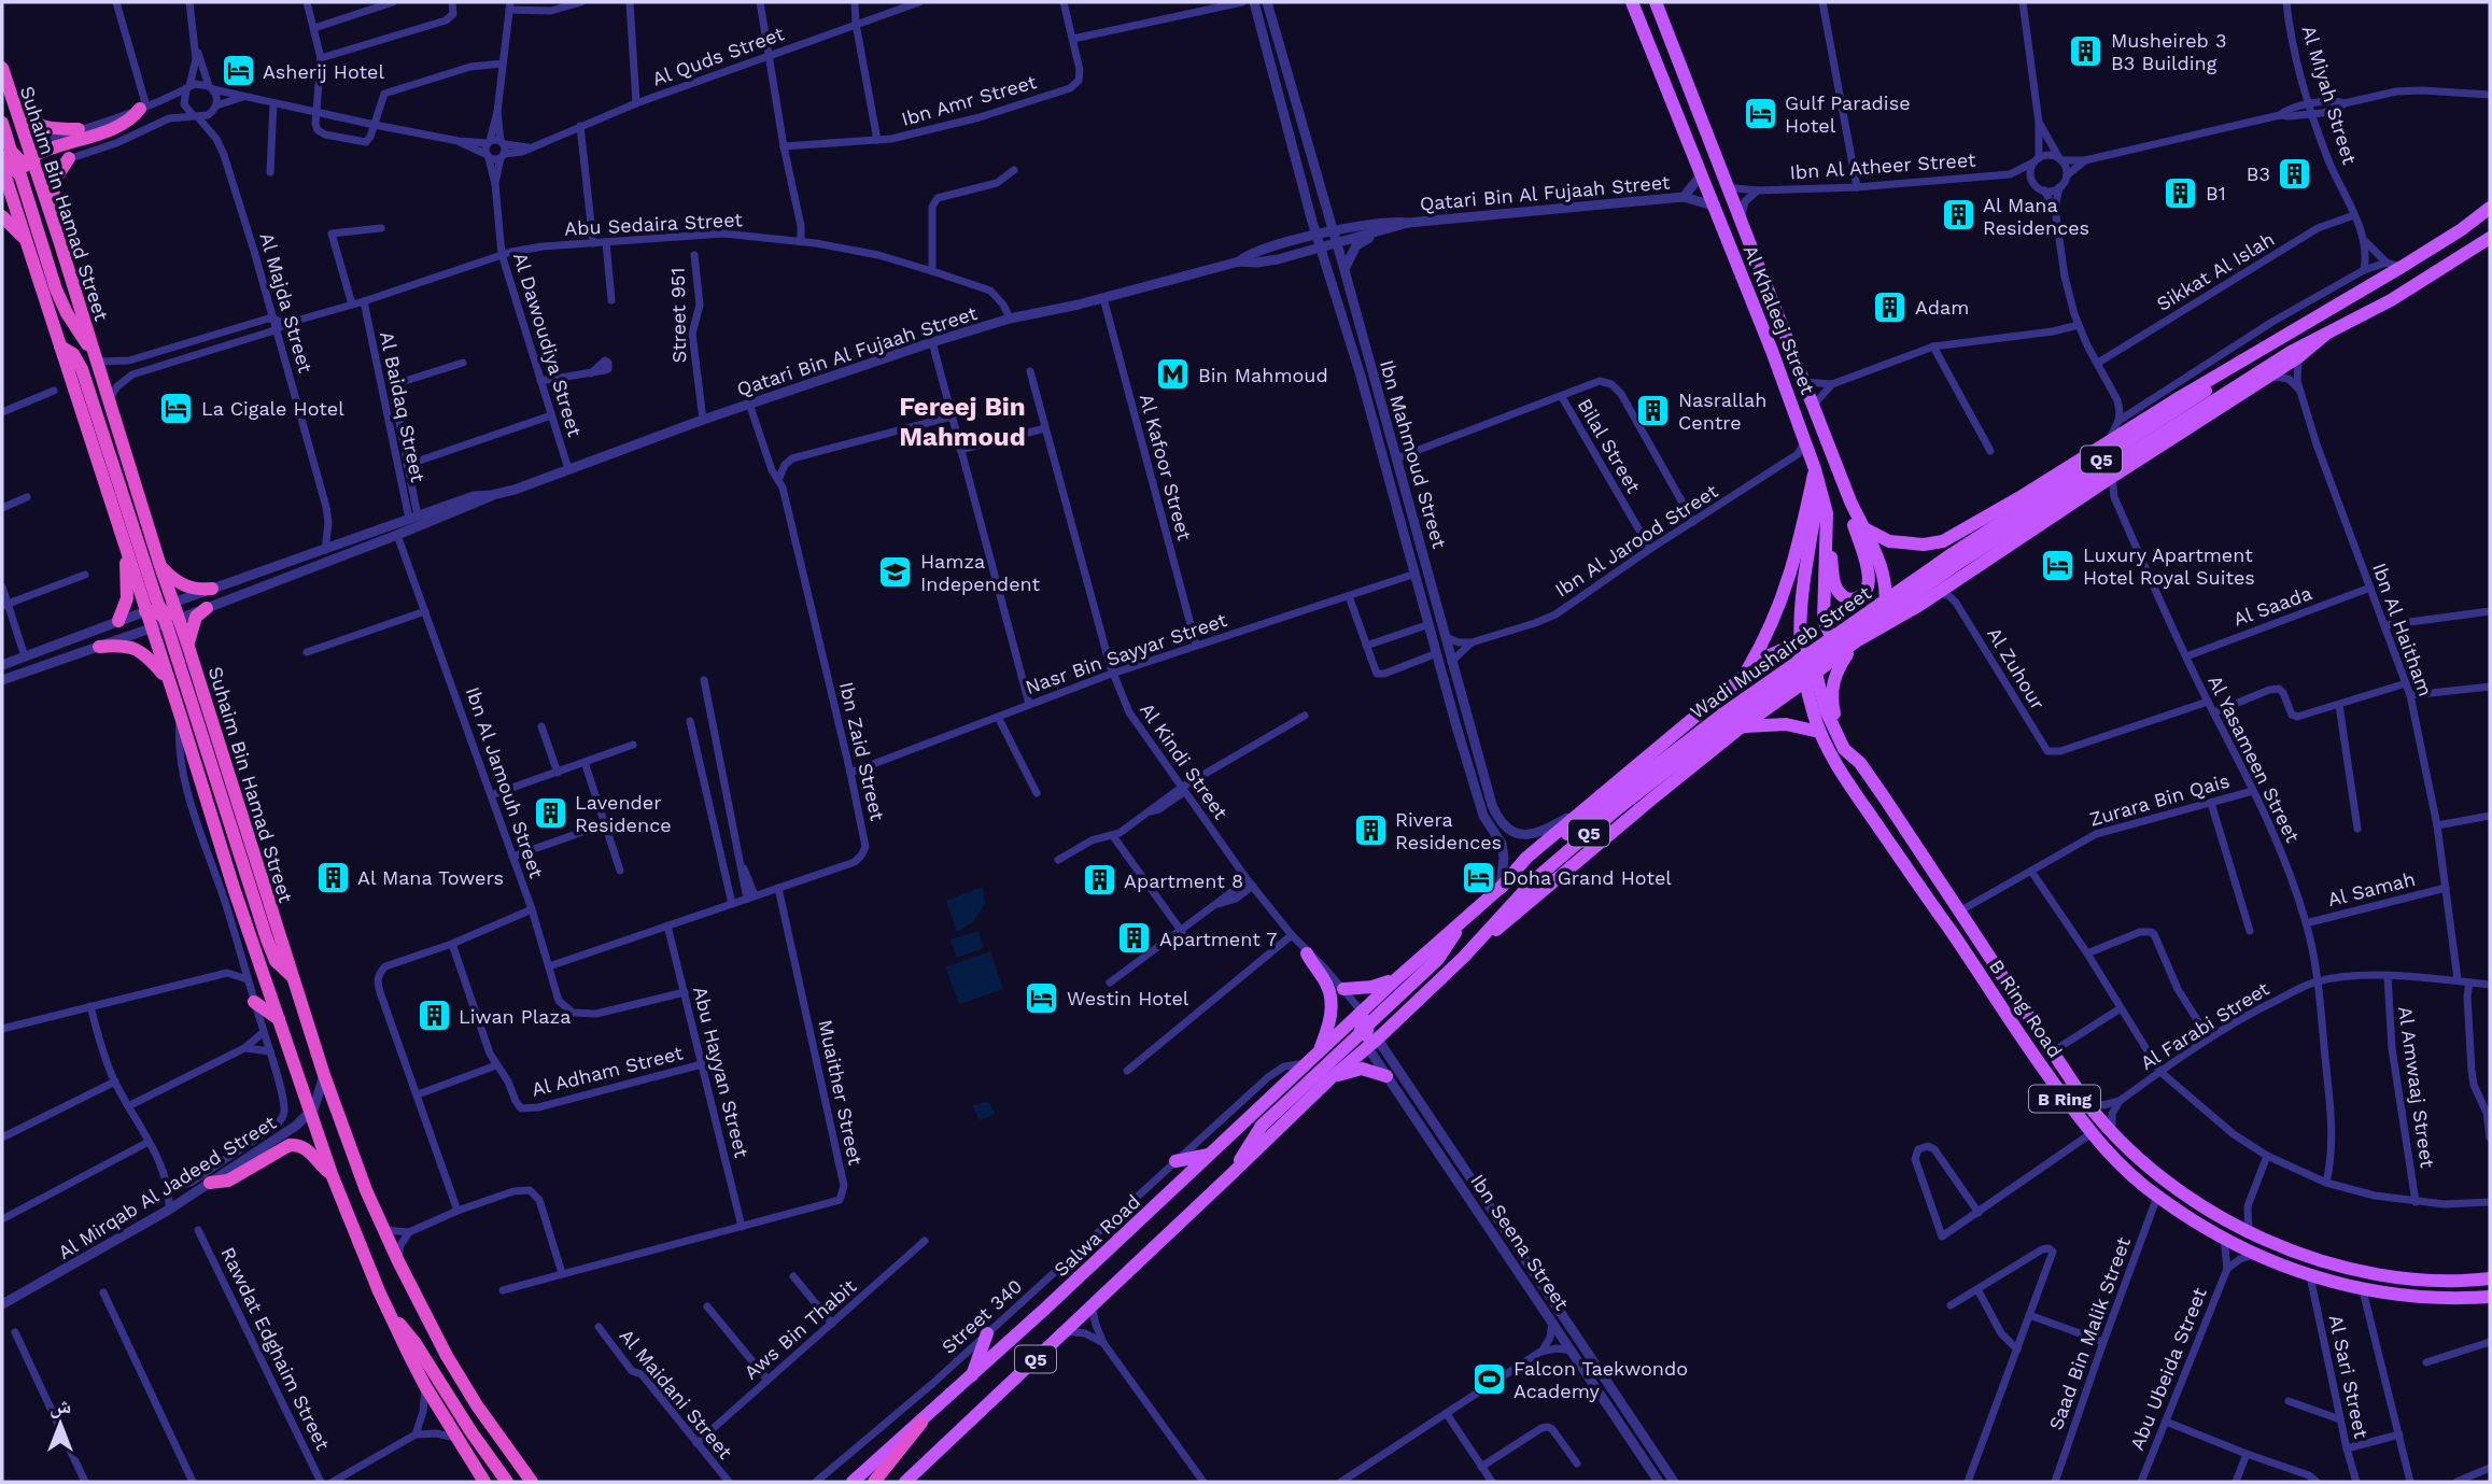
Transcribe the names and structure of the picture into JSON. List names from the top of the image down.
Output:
{
  "streets": {
    "highway": ["Suhaim Bin Hamad Street"],
    "main road": [
      "Al Khaleej Street",
      "Q5",
      "Wadi Mushaireb Street",
      "B Ring Road",
      "B Ring",
      "Salwa Road"
    ],
    "street": [
      "Al Quds Street",
      "Al Miyah Street",
      "Ibn Amr Street",
      "Ibn Al Atheer Street",
      "Qatari Bin Al Fujaah Street",
      "Abu Sedaira Street",
      "Sikkat Al Islah",
      "Al Majda Street",
      "Street 951",
      "Al Dawoudiya Street",
      "Al Baidaq Street",
      "Bilal Street",
      "Ibn Mahmoud Street",
      "Al Kafoor Street",
      "Ibn Al Jarood Street",
      "Al Saada",
      "Ibn Al Haitham",
      "Nasr Bin Sayyar Street",
      "Al Zuhour",
      "Ibn Zaid Street",
      "Al Yasameen Street",
      "Al Kindi Street",
      "Ibn Al Jamouh Street",
      "Zurara Bin Qais",
      "Al Samah",
      "Al Farabi Street",
      "Al Adham Street",
      "Abu Hayyan Street",
      "Al Amwaaj Street",
      "Muaither Street",
      "Al Mirqab Al Jadeed Street",
      "Ibn Seena Street",
      "Street 340",
      "Aws Bin Thabit",
      "Saad Bin Malik Street",
      "Rawdat Edghaim Street",
      "Abu Ubeida Street",
      "Al Sari Street",
      "Al Maidani Street"
    ]
  },
  "crossings": [
    ["Al Quds Street", "Al Dawoudiya Street"],
    ["Al Miyah Street", "Sikkat Al Islah"],
    ["Al Miyah Street", "Wadi Mushaireb Street"],
    ["Ibn Al Atheer Street", "Al Khaleej Street"],
    ["Qatari Bin Al Fujaah Street", "Suhaim Bin Hamad Street"],
    ["Qatari Bin Al Fujaah Street", "Abu Sedaira Street"],
    ["Qatari Bin Al Fujaah Street", "Al Majda Street"],
    ["Qatari Bin Al Fujaah Street", "Street 951"],
    ["Qatari Bin Al Fujaah Street", "Al Khaleej Street"],
    ["Qatari Bin Al Fujaah Street", "Al Dawoudiya Street"],
    ["Qatari Bin Al Fujaah Street", "Al Baidaq Street"],
    ["Qatari Bin Al Fujaah Street", "Ibn Mahmoud Street"],
    ["Qatari Bin Al Fujaah Street", "Al Kafoor Street"],
    ["Qatari Bin Al Fujaah Street", "Ibn Zaid Street"],
    ["Qatari Bin Al Fujaah Street", "Ibn Al Jamouh Street"],
    ["Suhaim Bin Hamad Street", "Abu Sedaira Street"],
    ["Suhaim Bin Hamad Street", "Al Mirqab Al Jadeed Street"],
    ["Abu Sedaira Street", "Al Majda Street"],
    ["Abu Sedaira Street", "Al Dawoudiya Street"],
    ["Abu Sedaira Street", "Al Baidaq Street"],
    ["Al Khaleej Street", "Ibn Al Jarood Street"],
    ["Al Khaleej Street", "Wadi Mushaireb Street"],
    ["Al Khaleej Street", "B Ring Road"],
    ["Bilal Street", "Ibn Al Jarood Street"],
    ["Ibn Mahmoud Street", "Ibn Al Jarood Street"],
    ["Ibn Mahmoud Street", "Wadi Mushaireb Street"],
    ["Ibn Mahmoud Street", "Nasr Bin Sayyar Street"],
    ["Q5", "Wadi Mushaireb Street"],
    ["Q5", "Ibn Seena Street"],
    ["Al Kafoor Street", "Nasr Bin Sayyar Street"],
    ["Al Saada", "Ibn Al Haitham"],
    ["Al Saada", "Al Yasameen Street"],
    ["Ibn Al Haitham", "Wadi Mushaireb Street"],
    ["Ibn Al Haitham", "Al Samah"],
    ["Ibn Al Haitham", "Al Farabi Street"],
    ["Wadi Mushaireb Street", "Al Zuhour"],
    ["Wadi Mushaireb Street", "Al Yasameen Street"],
    ["Wadi Mushaireb Street", "Al Kindi Street"],
    ["Wadi Mushaireb Street", "B Ring Road"],
    ["Wadi Mushaireb Street", "Salwa Road"],
    ["Wadi Mushaireb Street", "Ibn Seena Street"],
    ["Nasr Bin Sayyar Street", "Ibn Zaid Street"],
    ["Nasr Bin Sayyar Street", "Al Kindi Street"],
    ["Al Zuhour", "Al Yasameen Street"],
    ["Ibn Zaid Street", "Ibn Al Jamouh Street"],
    ["Ibn Zaid Street", "Abu Hayyan Street"],
    ["Ibn Zaid Street", "Muaither Street"],
    ["Al Yasameen Street", "Zurara Bin Qais"],
    ["Al Yasameen Street", "Al Samah"],
    ["Al Yasameen Street", "Al Farabi Street"],
    ["Al Kindi Street", "Salwa Road"],
    ["Ibn Al Jamouh Street", "Abu Hayyan Street"],
    ["Zurara Bin Qais", "B Ring Road"],
    ["B Ring Road", "Saad Bin Malik Street"],
    ["B Ring Road", "Abu Ubeida Street"],
    ["B Ring Road", "Al Sari Street"],
    ["Al Farabi Street", "Al Amwaaj Street"],
    ["Al Adham Street", "Abu Hayyan Street"],
    ["Abu Hayyan Street", "Muaither Street"],
    ["Salwa Road", "Street 340"],
    ["Aws Bin Thabit", "Al Maidani Street"]
  ],
  "districts": ["Fereej Bin Mahmoud"],
  "places": {
    "building": [
      "Musheireb 3 B3 Building",
      "B3",
      "B1",
      "Al Mana Residences",
      "Adam",
      "Nasrallah Centre",
      "Lavender Residence",
      "Rivera Residences",
      "Al Mana Towers",
      "Apartment 8",
      "Apartment 7",
      "Liwan Plaza"
    ],
    "hotel": [
      "Asherij Hotel",
      "Gulf Paradise Hotel",
      "La Cigale Hotel",
      "Luxury Apartment Hotel Royal Suites",
      "Doha Grand Hotel",
      "Westin Hotel"
    ],
    "metro station": ["Bin Mahmoud"],
    "school or university": ["Hamza Independent"],
    "sports": ["Falcon Taekwondo Academy"]
  },
  "north": "top"
}
